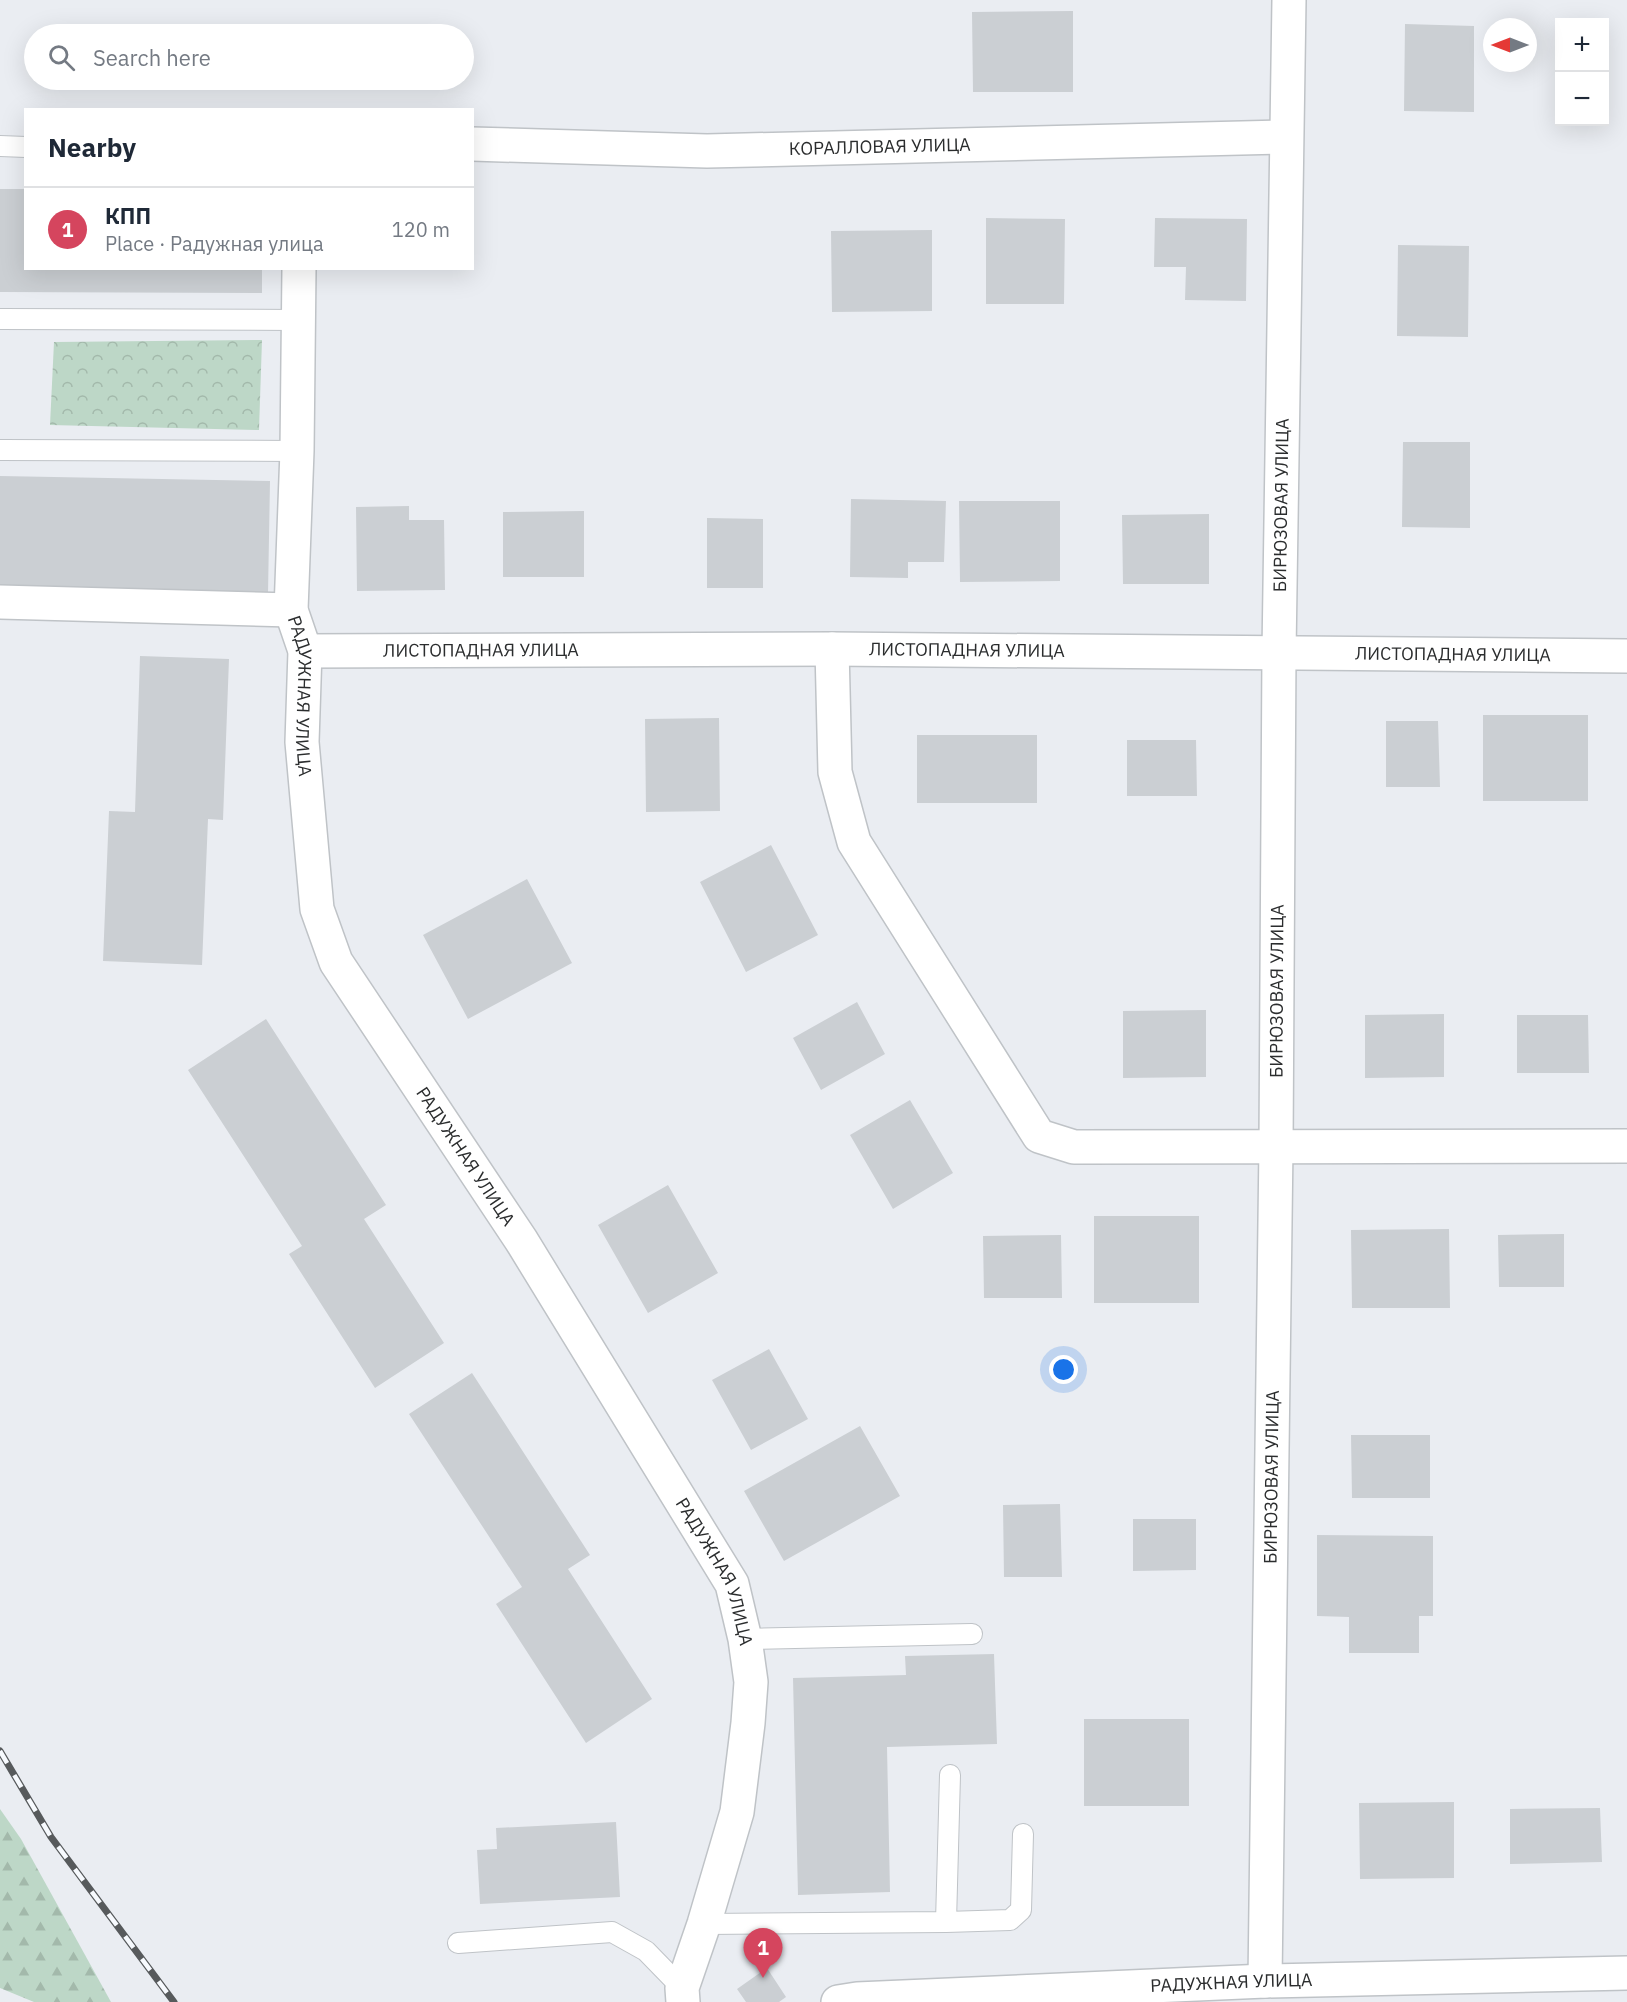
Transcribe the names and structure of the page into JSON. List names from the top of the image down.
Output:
{
  "streets": {
    "street": [
      "КОРАЛЛОВАЯ УЛИЦА",
      "БИРЮЗОВАЯ УЛИЦА",
      "ЛИСТОПАДНАЯ УЛИЦА",
      "РАДУЖНАЯ УЛИЦА"
    ]
  },
  "crossings": [
    ["КОРАЛЛОВАЯ УЛИЦА", "БИРЮЗОВАЯ УЛИЦА"],
    ["БИРЮЗОВАЯ УЛИЦА", "ЛИСТОПАДНАЯ УЛИЦА"],
    ["БИРЮЗОВАЯ УЛИЦА", "РАДУЖНАЯ УЛИЦА"],
    ["ЛИСТОПАДНАЯ УЛИЦА", "РАДУЖНАЯ УЛИЦА"]
  ],
  "north": "left",
  "page": {
    "map_buttons": ["+", "−"],
    "search": "Search here",
    "heading": "Nearby",
    "list": [
      {
        "mark": "1",
        "name": "КПП",
        "note": "Place · Радужная улица",
        "value": "120 m"
      }
    ],
    "pins": "1"
  }
}
